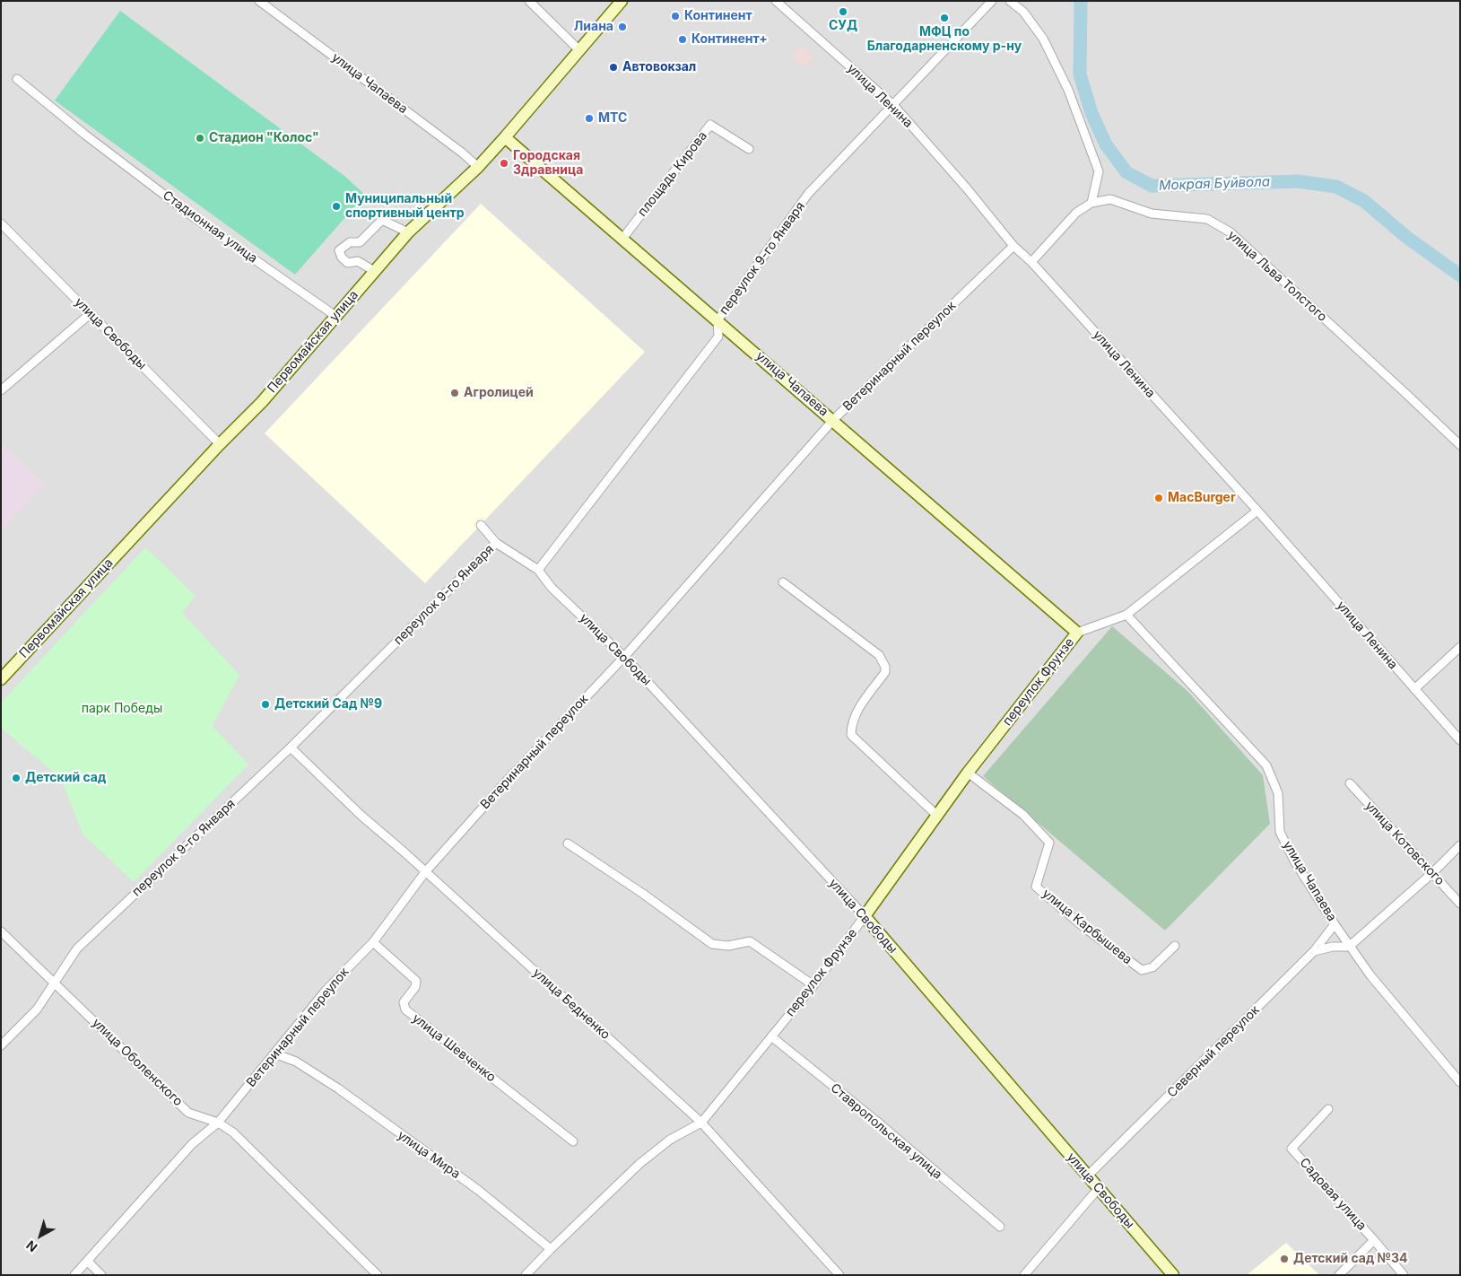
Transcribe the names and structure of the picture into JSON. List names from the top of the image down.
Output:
{
  "streets": {
    "main road": [
      "улица Чапаева",
      "улица Свободы",
      "Первомайская улица",
      "переулок Фрунзе"
    ],
    "street": [
      "улица Ленина",
      "площадь Кирова",
      "Стадионная улица",
      "переулок 9-го Января",
      "улица Льва Толстого",
      "Ветеринарный переулок",
      "улица Котовского",
      "улица Карбышева",
      "улица Бедненко",
      "улица Шевченко",
      "Северный переулок",
      "улица Оболенского",
      "Ставропольская улица",
      "улица Мира",
      "Садовая улица"
    ]
  },
  "crossings": [
    ["улица Чапаева", "площадь Кирова"],
    ["улица Чапаева", "переулок 9-го Января"],
    ["улица Чапаева", "Первомайская улица"],
    ["улица Чапаева", "Ветеринарный переулок"],
    ["улица Чапаева", "переулок Фрунзе"],
    ["улица Чапаева", "Северный переулок"],
    ["улица Ленина", "переулок 9-го Января"],
    ["улица Ленина", "Ветеринарный переулок"],
    ["Стадионная улица", "Первомайская улица"],
    ["переулок 9-го Января", "улица Свободы"],
    ["переулок 9-го Января", "улица Бедненко"],
    ["переулок 9-го Января", "улица Оболенского"],
    ["улица Свободы", "Первомайская улица"],
    ["улица Свободы", "Ветеринарный переулок"],
    ["улица Свободы", "переулок Фрунзе"],
    ["улица Свободы", "Северный переулок"],
    ["Ветеринарный переулок", "улица Бедненко"],
    ["Ветеринарный переулок", "улица Шевченко"],
    ["Ветеринарный переулок", "улица Оболенского"],
    ["Ветеринарный переулок", "улица Мира"],
    ["переулок Фрунзе", "улица Карбышева"],
    ["переулок Фрунзе", "улица Бедненко"],
    ["переулок Фрунзе", "Ставропольская улица"],
    ["переулок Фрунзе", "улица Мира"]
  ],
  "water": ["Мокрая Буйвола"],
  "parks": ["парк Победы"],
  "places": [
    "СУД",
    "Континент",
    "МФЦ по Благодарненскому р-ну",
    "Лиана",
    "Континент+",
    "Автовокзал",
    "МТС",
    "Стадион \"Колос\"",
    "Городская Здравница",
    "Муниципальный спортивный центр",
    "Агролицей",
    "MacBurger",
    "Детский Сад №9",
    "Детский сад",
    "Детский сад №34"
  ],
  "north": "bottom left"
}
